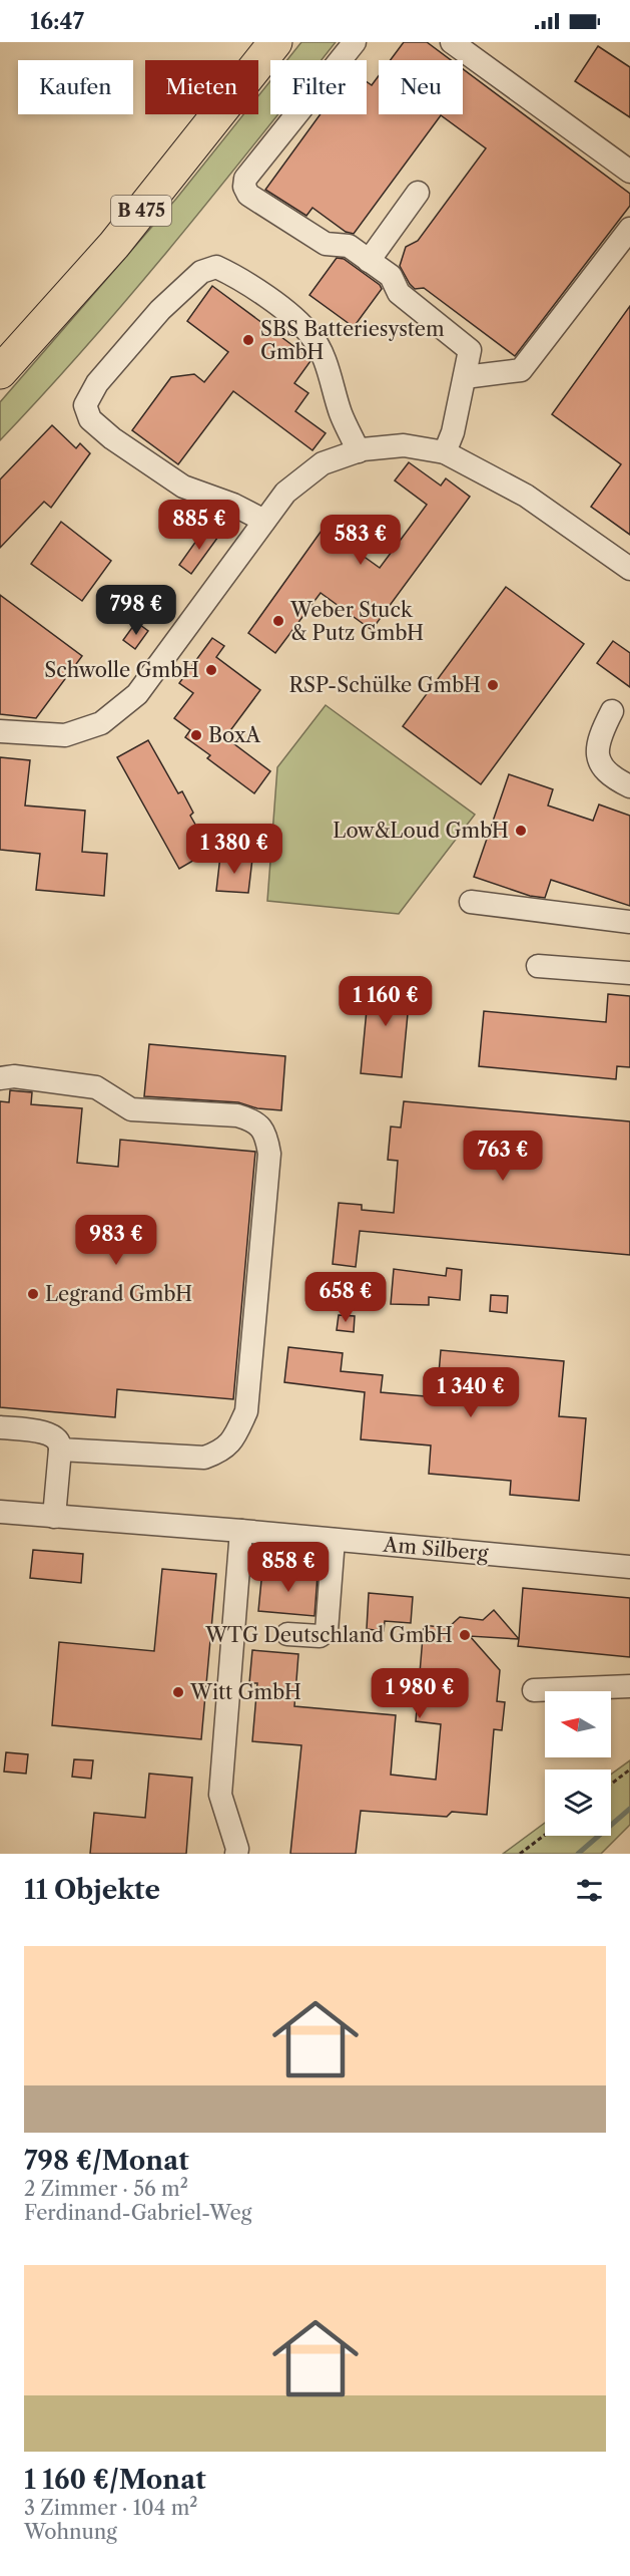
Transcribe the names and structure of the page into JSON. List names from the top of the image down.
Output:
{
  "streets": {
    "highway": ["B 475"],
    "street": ["Am Silberg"]
  },
  "places": [
    "SBS Batteriesystem GmbH",
    "Weber Stuck & Putz GmbH",
    "Schwolle GmbH",
    "RSP-Schülke GmbH",
    "BoxA",
    "Low&Loud GmbH",
    "Legrand GmbH",
    "WTG Deutschland GmbH",
    "Witt GmbH"
  ],
  "north": "left",
  "page": {
    "status": "16:47",
    "chip": [
      "Kaufen",
      "Mieten",
      "Filter",
      "Neu"
    ],
    "price": [
      "885 €",
      "583 €",
      "798 €",
      "1 380 €",
      "1 160 €",
      "763 €",
      "983 €",
      "658 €",
      "1 340 €",
      "858 €",
      "1 980 €"
    ],
    "heading": "11 Objekte",
    "list": [
      {
        "name": "798 €/Monat",
        "note": "2 Zimmer · 56 m² · Ferdinand-Gabriel-Weg"
      },
      {
        "name": "1 160 €/Monat",
        "note": "3 Zimmer · 104 m² · Wohnung"
      }
    ]
  }
}
